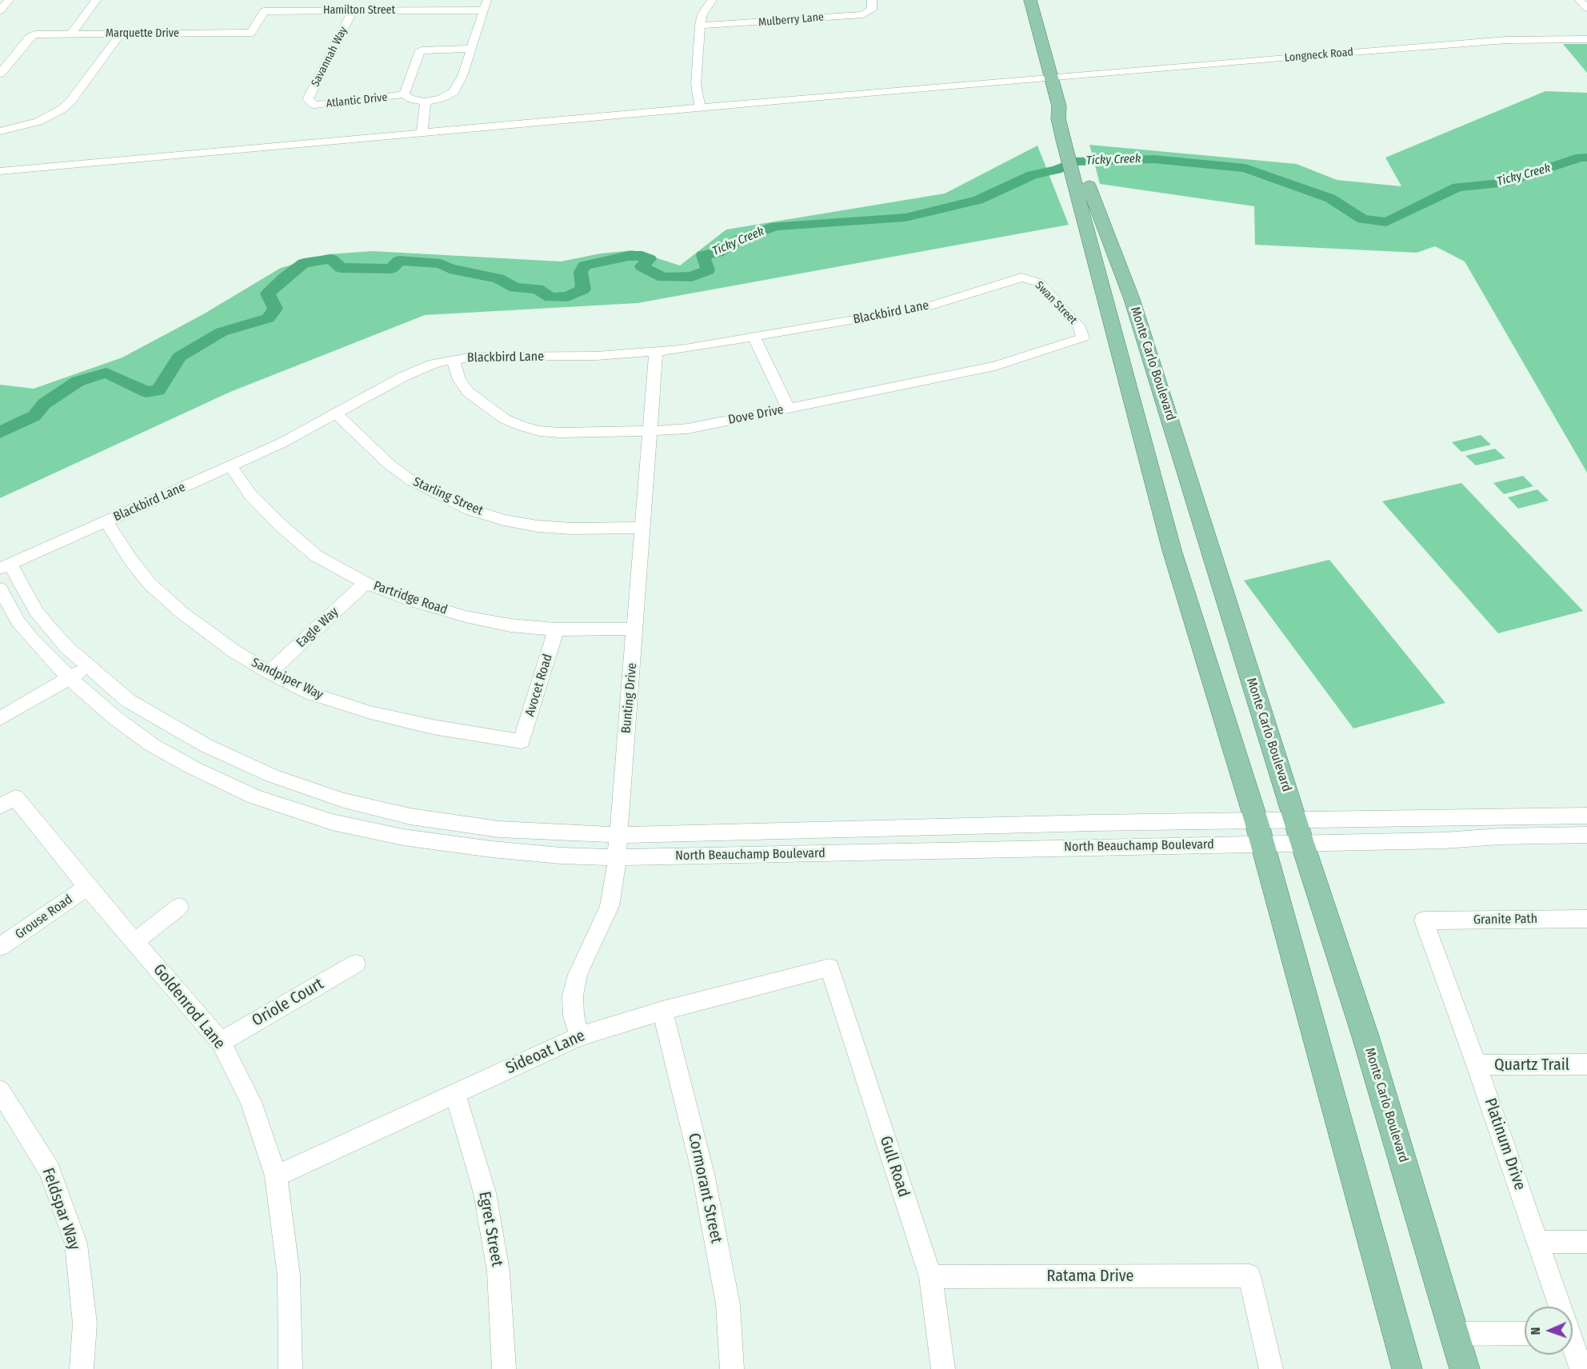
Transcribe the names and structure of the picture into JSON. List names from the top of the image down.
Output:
{
  "streets": {
    "main road": ["Monte Carlo Boulevard"],
    "street": [
      "Hamilton Street",
      "Mulberry Lane",
      "Marquette Drive",
      "Longneck Road",
      "Savannah Way",
      "Atlantic Drive",
      "Swan Street",
      "Blackbird Lane",
      "Dove Drive",
      "Starling Street",
      "Partridge Road",
      "Eagle Way",
      "Sandpiper Way",
      "Avocet Road",
      "Bunting Drive",
      "North Beauchamp Boulevard",
      "Grouse Road",
      "Granite Path",
      "Oriole Court",
      "Goldenrod Lane",
      "Sideoat Lane",
      "Quartz Trail",
      "Platinum Drive",
      "Gull Road",
      "Cormorant Street",
      "Feldspar Way",
      "Egret Street",
      "Ratama Drive"
    ]
  },
  "crossings": [
    ["Hamilton Street", "Marquette Drive"],
    ["Hamilton Street", "Savannah Way"],
    ["Longneck Road", "Monte Carlo Boulevard"],
    ["Savannah Way", "Atlantic Drive"],
    ["Swan Street", "Blackbird Lane"],
    ["Swan Street", "Dove Drive"],
    ["Blackbird Lane", "Dove Drive"],
    ["Blackbird Lane", "Starling Street"],
    ["Blackbird Lane", "Partridge Road"],
    ["Blackbird Lane", "Sandpiper Way"],
    ["Blackbird Lane", "Bunting Drive"],
    ["Blackbird Lane", "North Beauchamp Boulevard"],
    ["Monte Carlo Boulevard", "North Beauchamp Boulevard"],
    ["Dove Drive", "Bunting Drive"],
    ["Starling Street", "Bunting Drive"],
    ["Partridge Road", "Eagle Way"],
    ["Partridge Road", "Avocet Road"],
    ["Partridge Road", "Bunting Drive"],
    ["Eagle Way", "Sandpiper Way"],
    ["Sandpiper Way", "Avocet Road"],
    ["Bunting Drive", "North Beauchamp Boulevard"],
    ["Bunting Drive", "Sideoat Lane"],
    ["Grouse Road", "Goldenrod Lane"],
    ["Granite Path", "Platinum Drive"],
    ["Oriole Court", "Goldenrod Lane"],
    ["Goldenrod Lane", "Sideoat Lane"],
    ["Sideoat Lane", "Gull Road"],
    ["Sideoat Lane", "Cormorant Street"],
    ["Sideoat Lane", "Egret Street"],
    ["Quartz Trail", "Platinum Drive"],
    ["Gull Road", "Ratama Drive"]
  ],
  "water": ["Ticky Creek"],
  "north": "left"
}
